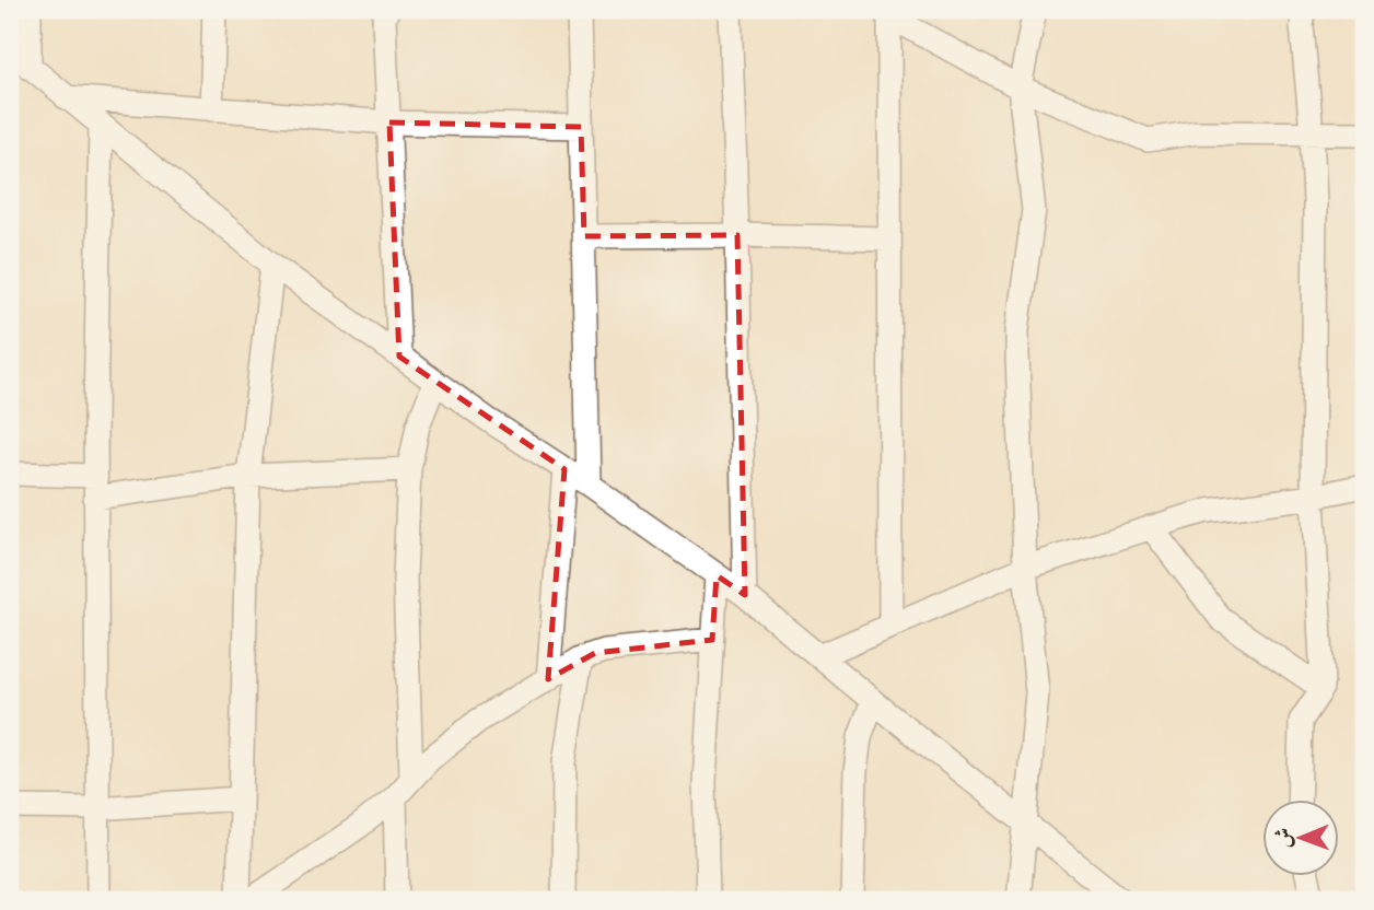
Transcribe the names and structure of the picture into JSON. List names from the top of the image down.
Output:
{
  "north": "left"
}
